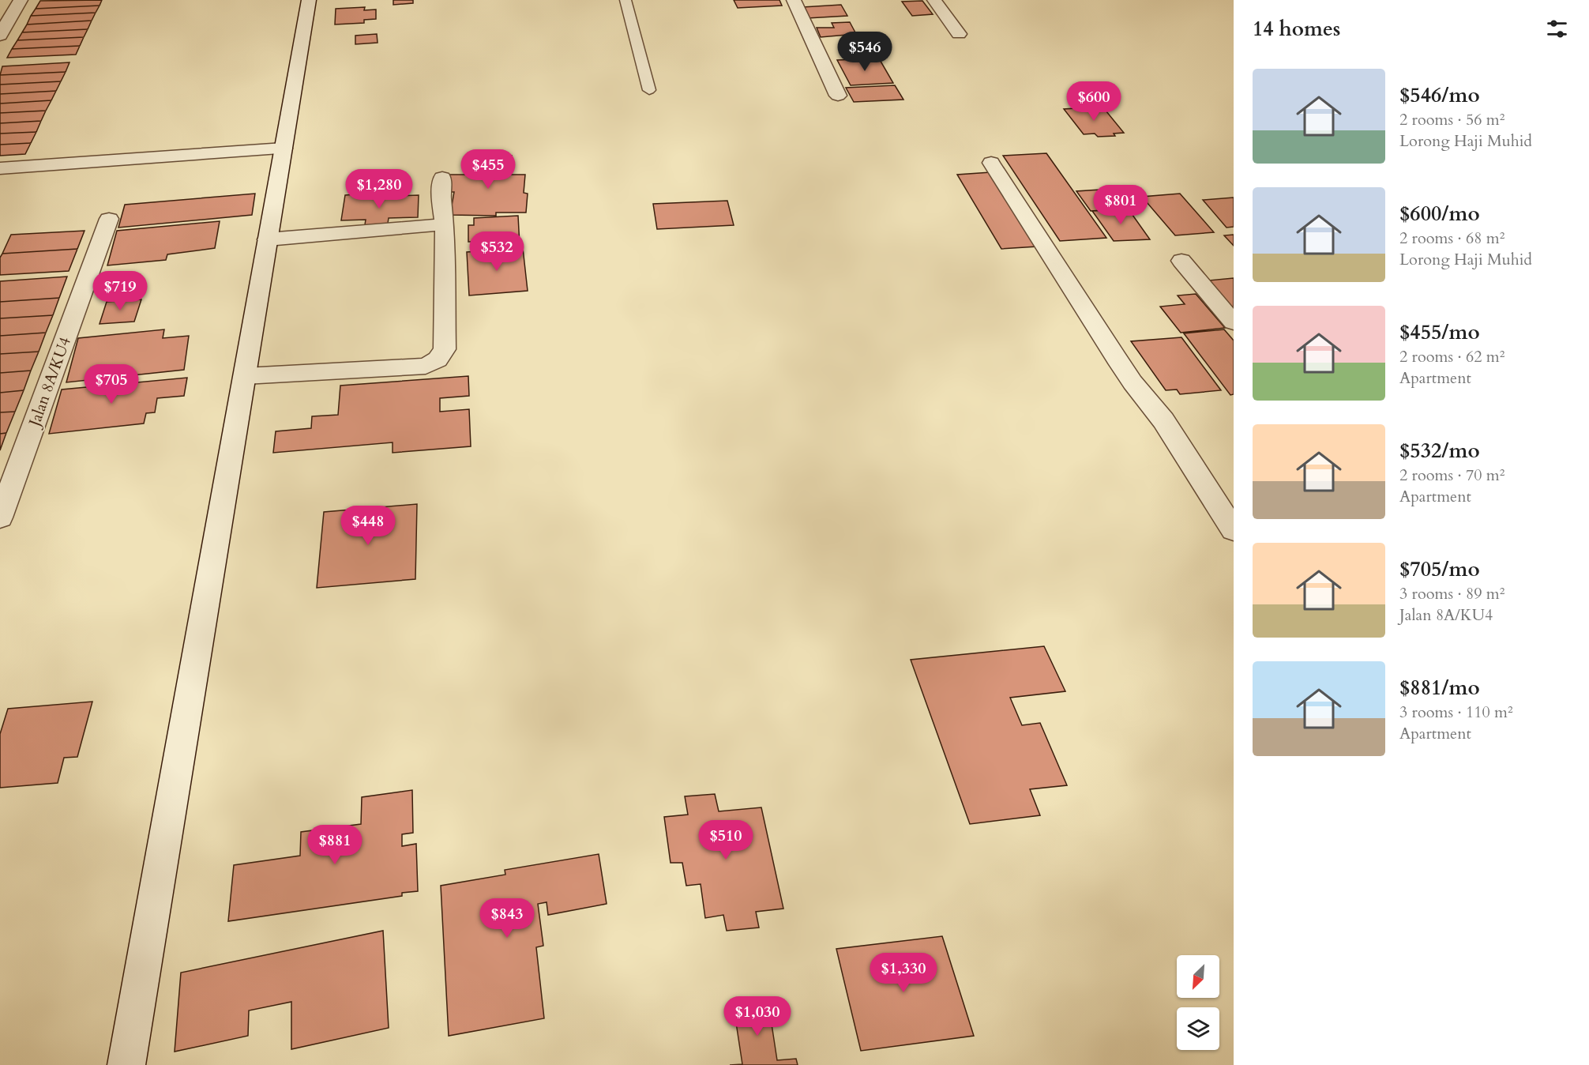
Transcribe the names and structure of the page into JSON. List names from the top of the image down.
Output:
{
  "streets": {
    "street": ["Jalan 8A/KU4"]
  },
  "north": "bottom left",
  "page": {
    "heading": "14 homes",
    "price": [
      "$546",
      "$600",
      "$455",
      "$1,280",
      "$801",
      "$532",
      "$719",
      "$705",
      "$448",
      "$510",
      "$881",
      "$843",
      "$1,330",
      "$1,030"
    ],
    "list": [
      {
        "name": "$546/mo",
        "note": "2 rooms · 56 m² · Lorong Haji Muhid"
      },
      {
        "name": "$600/mo",
        "note": "2 rooms · 68 m² · Lorong Haji Muhid"
      },
      {
        "name": "$455/mo",
        "note": "2 rooms · 62 m² · Apartment"
      },
      {
        "name": "$532/mo",
        "note": "2 rooms · 70 m² · Apartment"
      },
      {
        "name": "$705/mo",
        "note": "3 rooms · 89 m² · Jalan 8A/KU4"
      },
      {
        "name": "$881/mo",
        "note": "3 rooms · 110 m² · Apartment"
      }
    ]
  }
}
